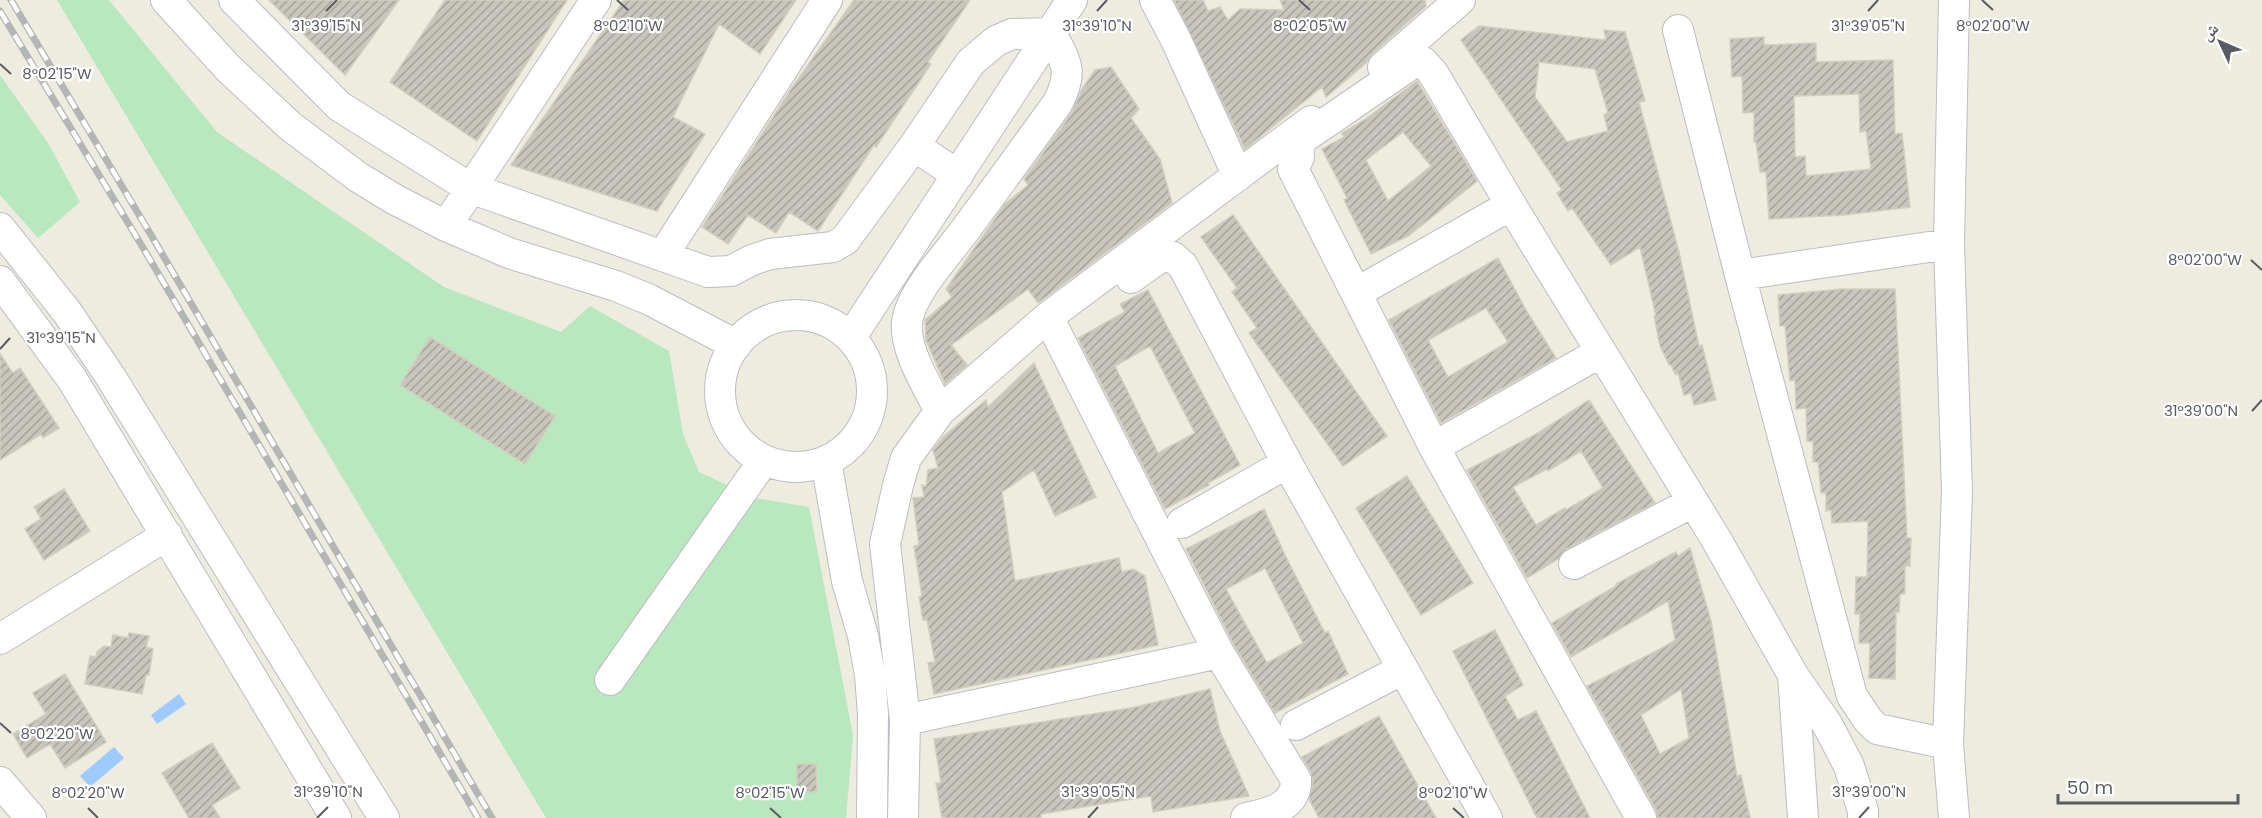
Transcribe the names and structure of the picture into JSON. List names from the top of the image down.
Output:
{
  "scale_bar": "50 m",
  "north": "top left",
  "coordinates": [
    "8°02'10\"W",
    "8°02'05\"W",
    "8°02'00\"W",
    "31°39'15\"N",
    "31°39'10\"N",
    "31°39'05\"N",
    "8°02'15\"W",
    "31°39'00\"N",
    "8°02'20\"W"
  ]
}
